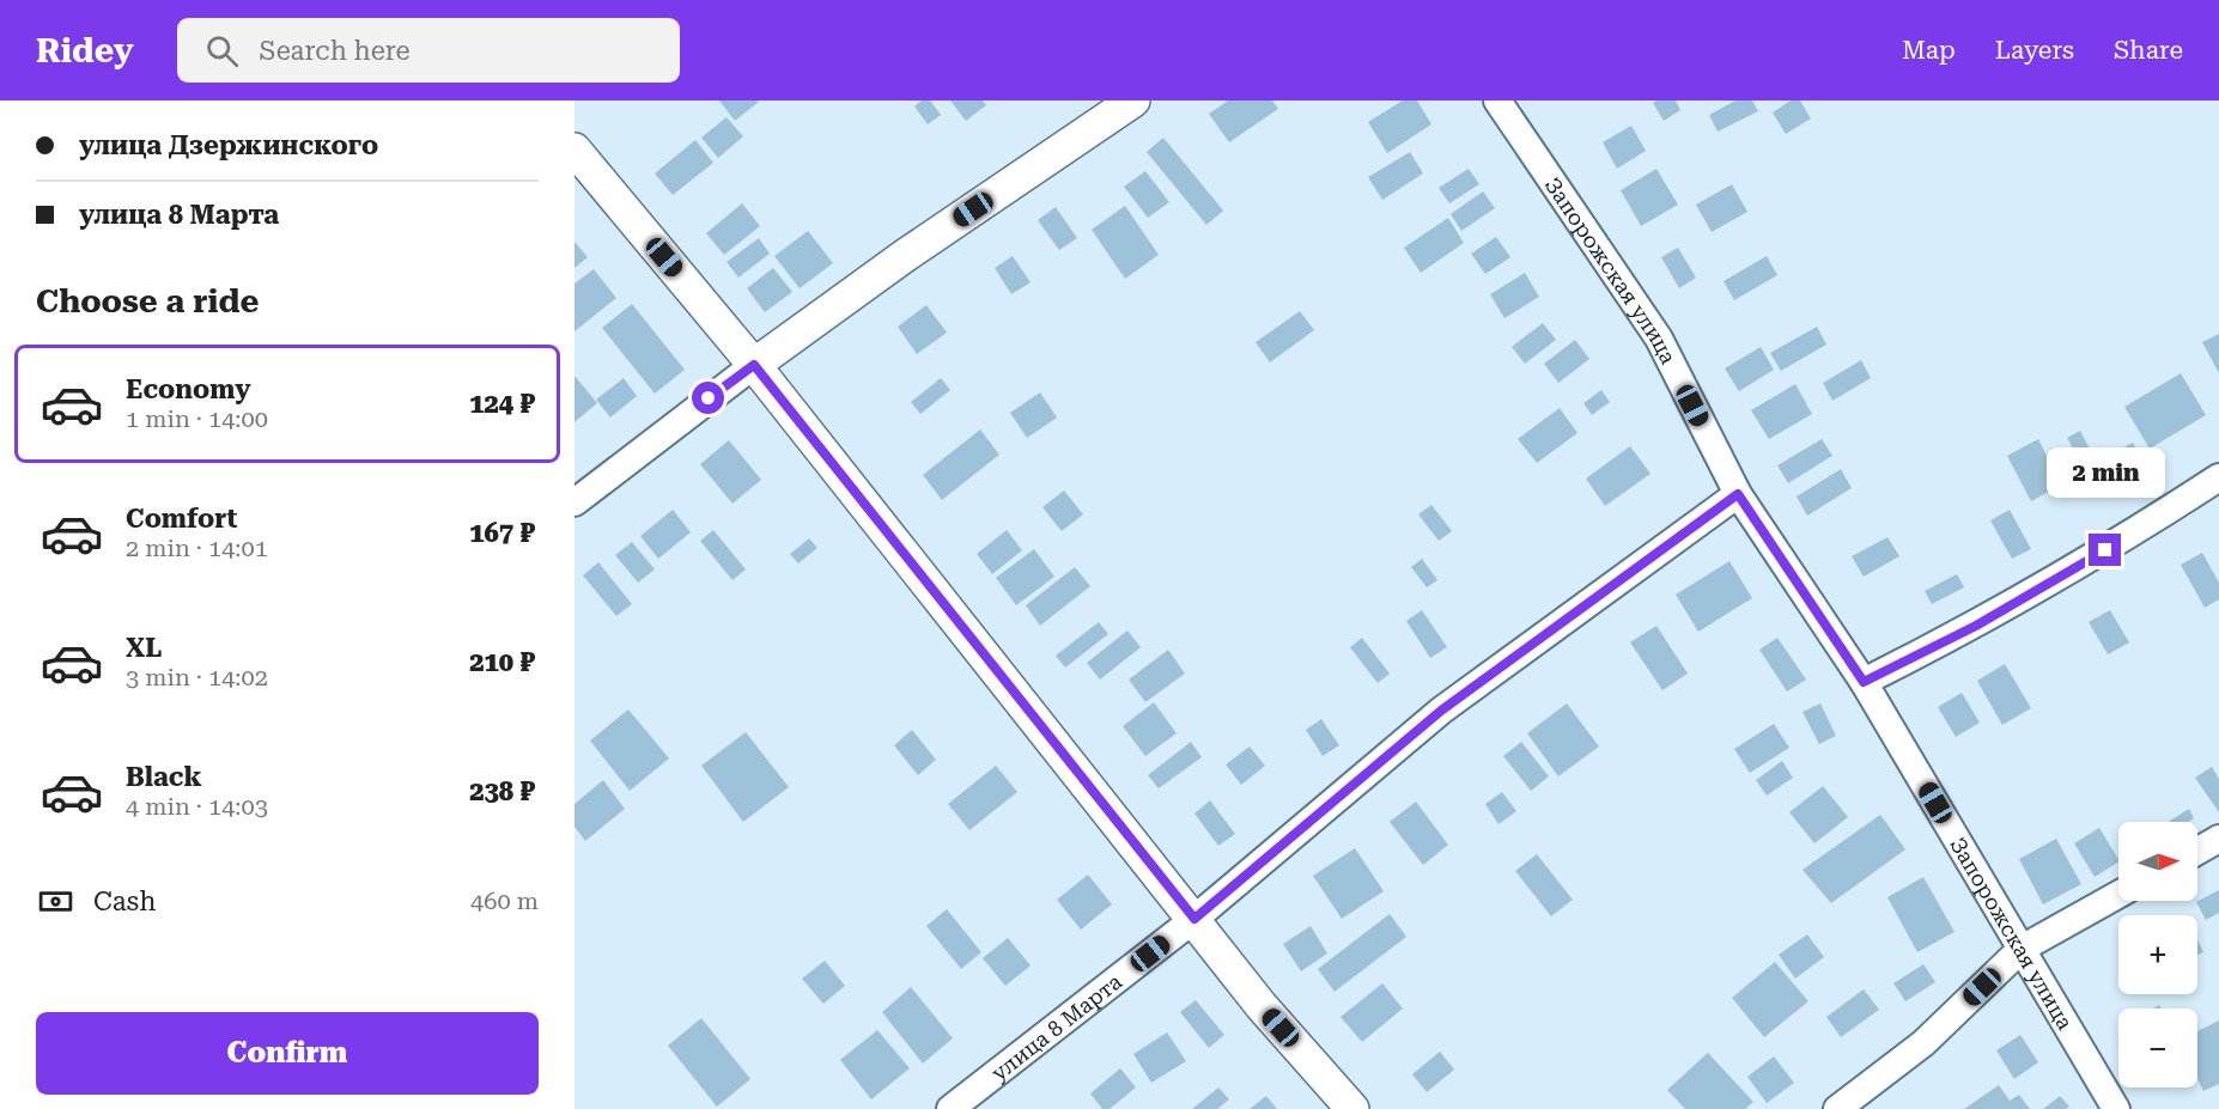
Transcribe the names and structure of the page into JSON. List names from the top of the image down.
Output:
{
  "streets": {
    "street": ["Запорожская улица", "улица 8 Марта"]
  },
  "crossings": [
    ["Запорожская улица", "улица 8 Марта"]
  ],
  "north": "right",
  "page": {
    "header": "Ridey",
    "search": "Search here",
    "nav": ["Map", "Layers", "Share"],
    "banner": ["улица Дзержинского", "улица 8 Марта"],
    "heading": "Choose a ride",
    "list": [
      {
        "name": "Economy",
        "note": "1 min · 14:00",
        "value": "124 ₽"
      },
      {
        "name": "Comfort",
        "note": "2 min · 14:01",
        "value": "167 ₽"
      },
      {
        "name": "XL",
        "note": "3 min · 14:02",
        "value": "210 ₽"
      },
      {
        "name": "Black",
        "note": "4 min · 14:03",
        "value": "238 ₽"
      }
    ],
    "bubble": "2 min",
    "map_buttons": ["+", "−"],
    "pay": ["Cash", "460 m"],
    "buttons": "Confirm"
  }
}
